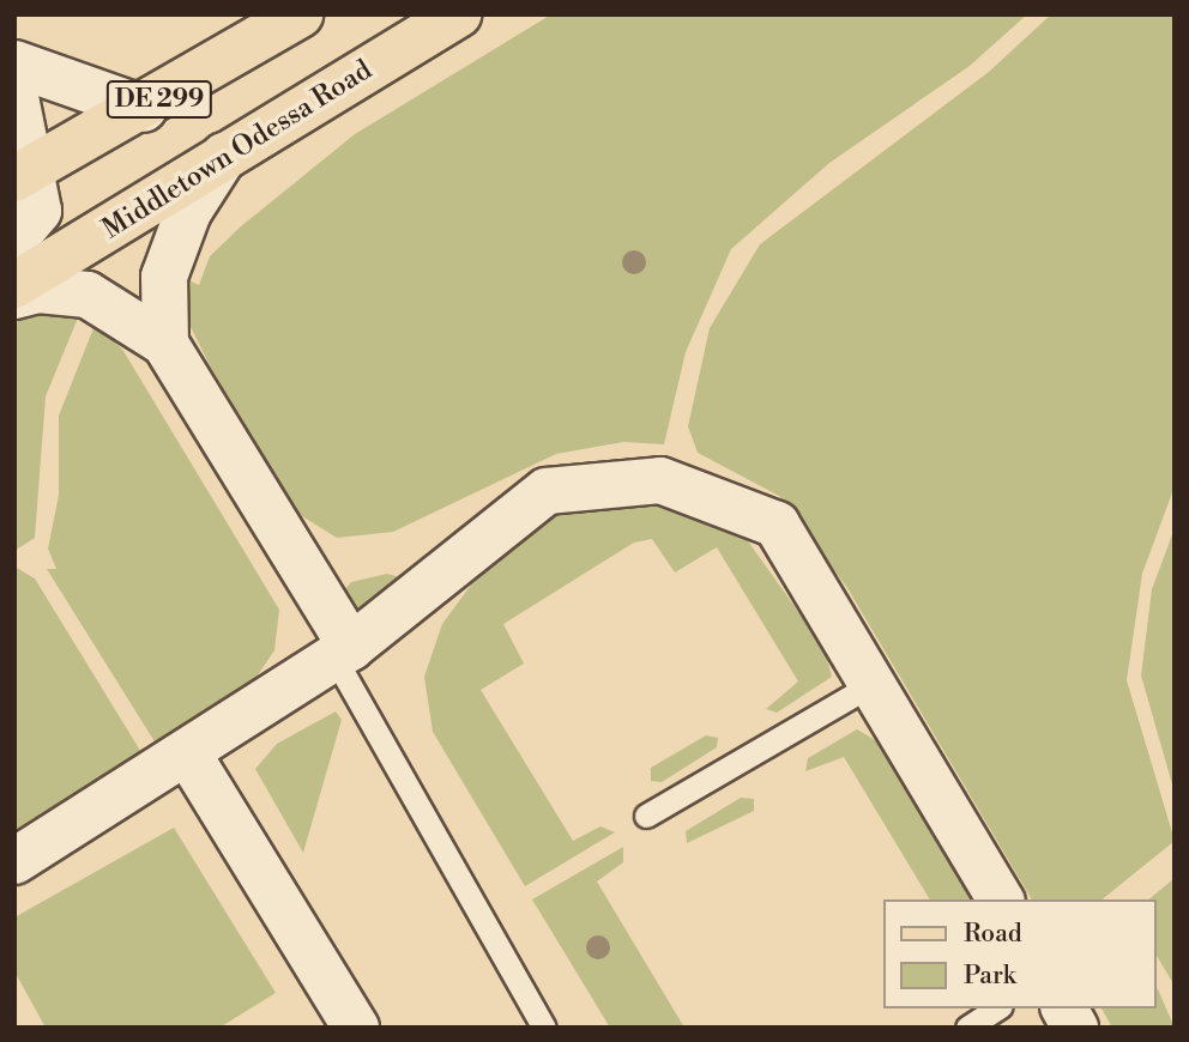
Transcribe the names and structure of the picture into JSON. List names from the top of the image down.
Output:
{
  "streets": {
    "main road": ["DE 299", "Middletown Odessa Road"]
  },
  "legend": ["Road", "Park"]
}
